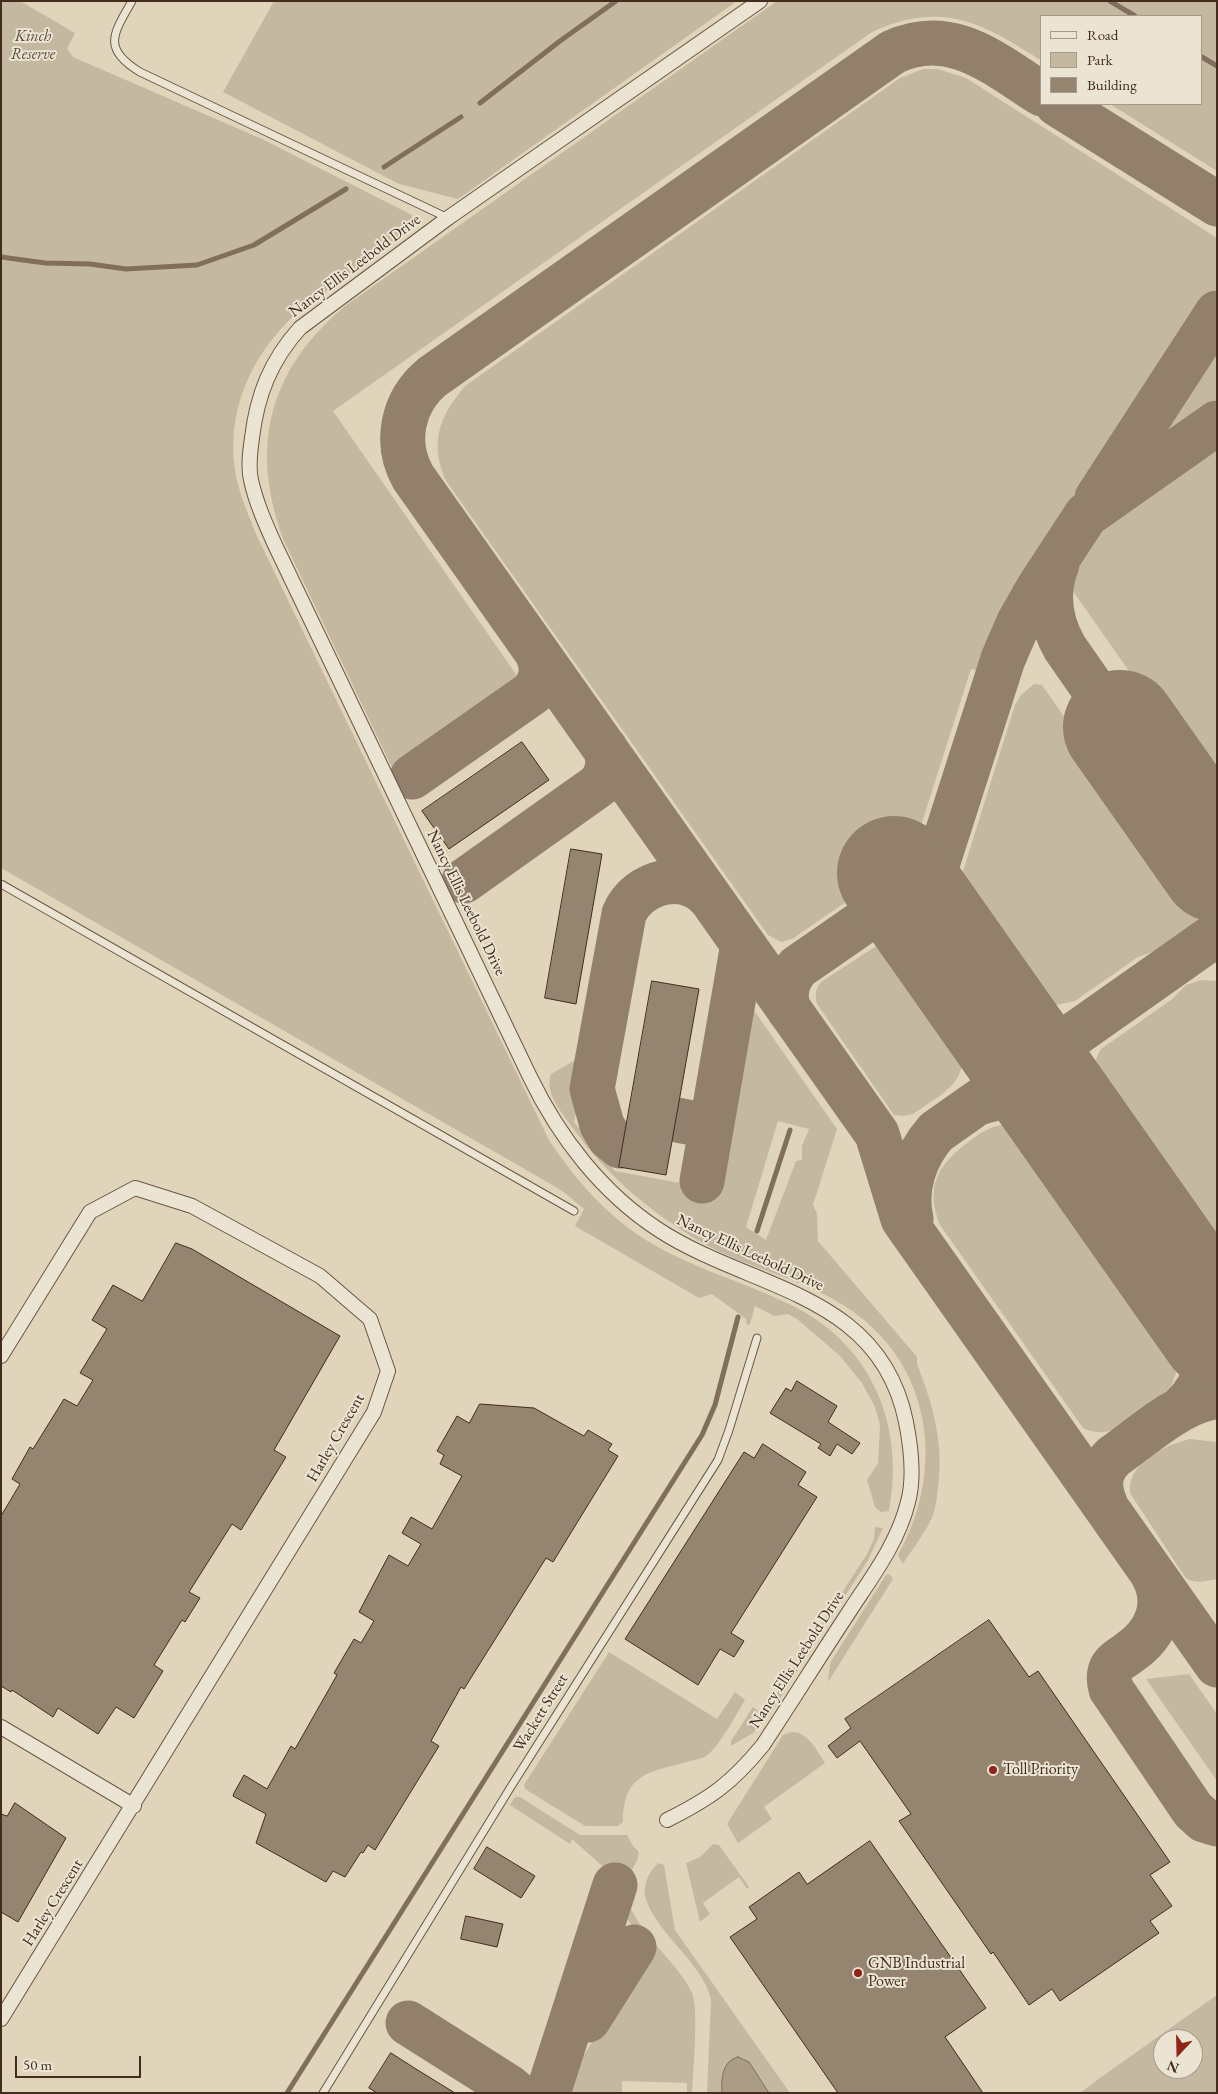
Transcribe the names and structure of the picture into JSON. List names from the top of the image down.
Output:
{
  "streets": {
    "street": ["Nancy Ellis Leebold Drive", "Harley Crescent"],
    "lane": ["Wackett Street"]
  },
  "parks": ["Kinch Reserve"],
  "places": ["Toll Priority", "GNB Industrial Power"],
  "legend": ["Road", "Park", "Building"],
  "scale_bar": "50 m",
  "north": "bottom"
}
